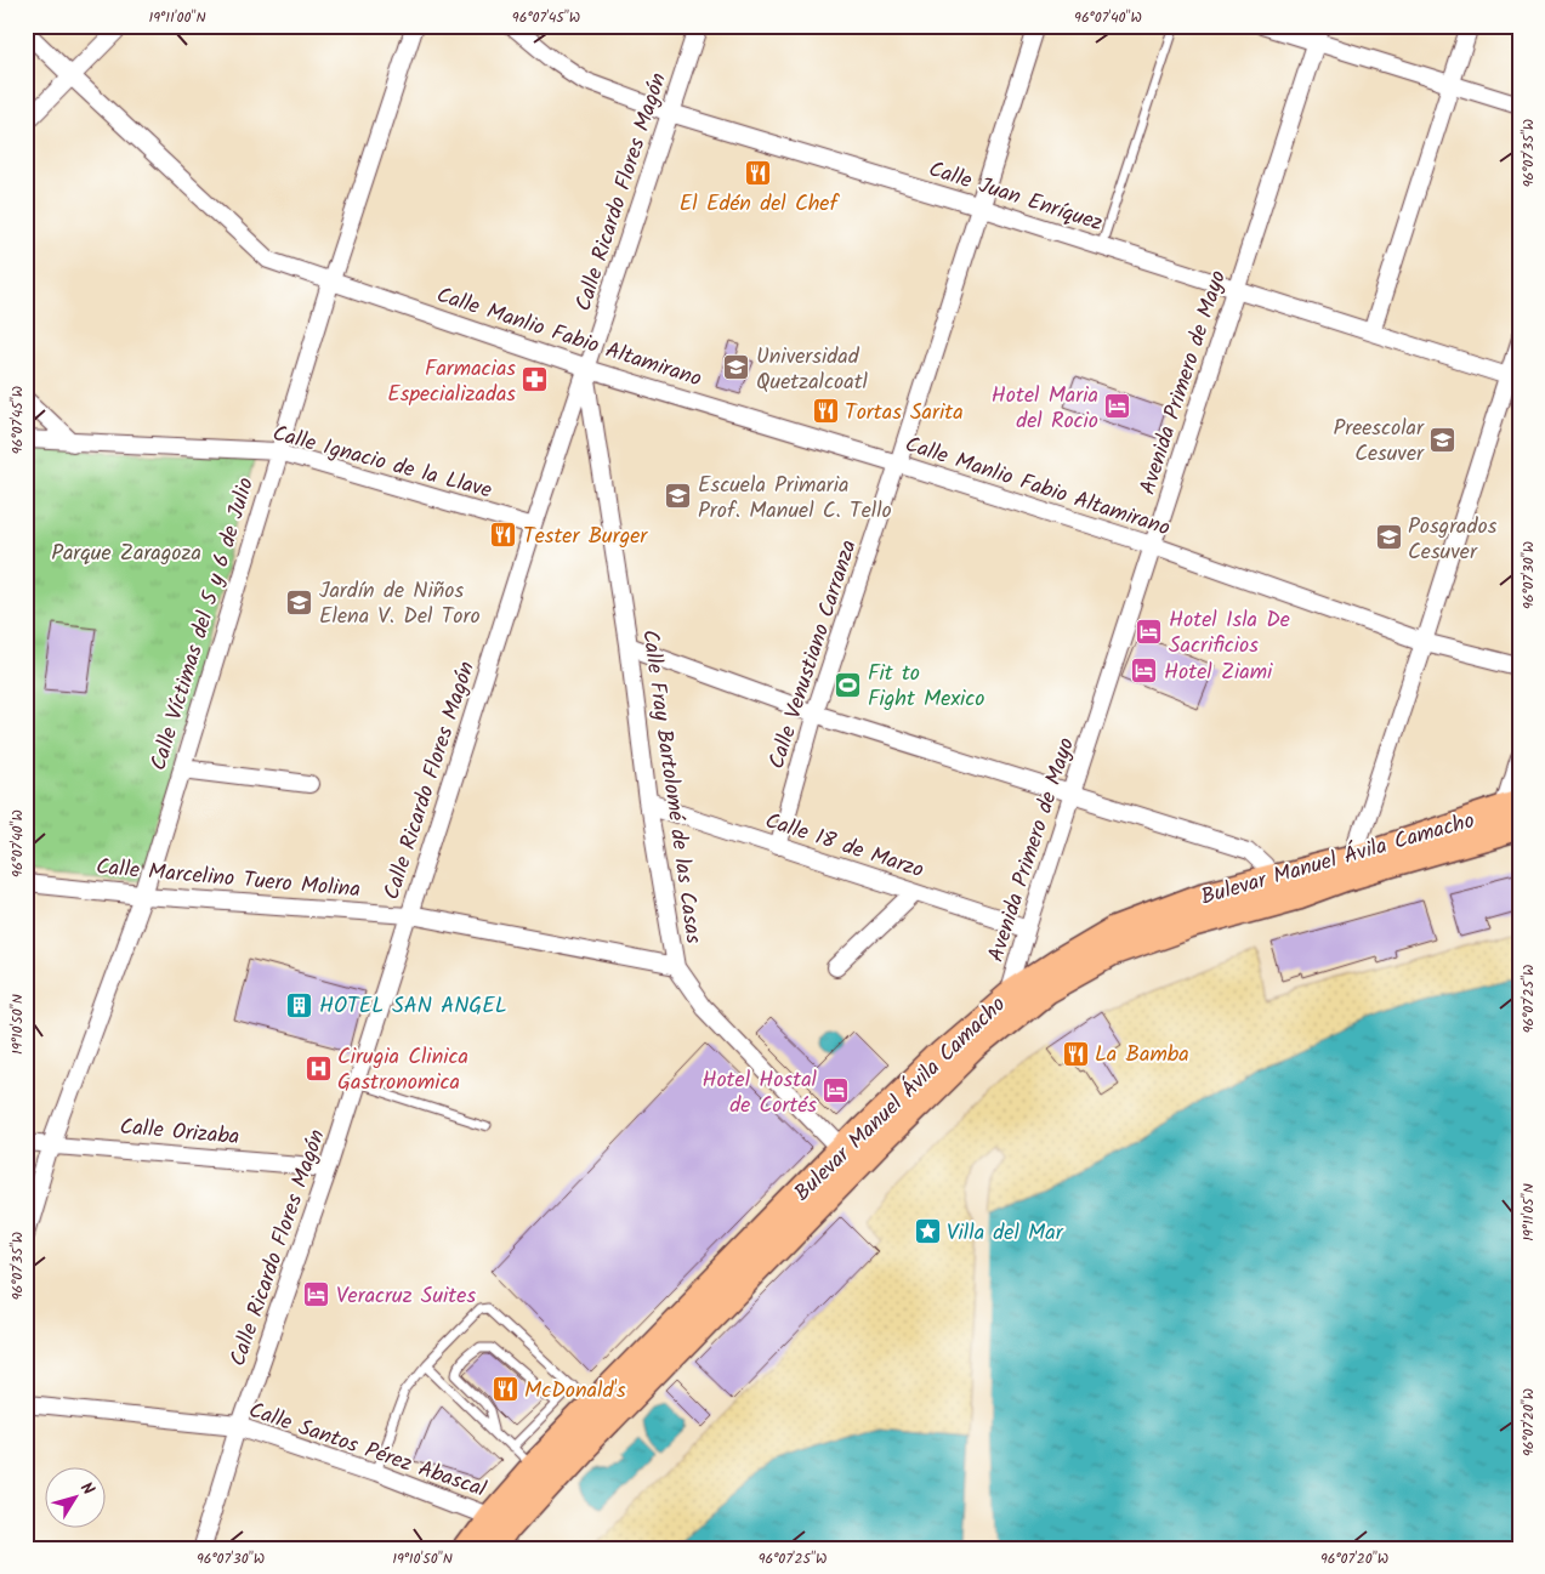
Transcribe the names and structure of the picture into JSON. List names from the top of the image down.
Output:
{
  "streets": {
    "main road": ["Bulevar Manuel Ávila Camacho"],
    "street": [
      "Calle Ricardo Flores Magón",
      "Calle Juan Enríquez",
      "Calle Manlio Fabio Altamirano",
      "Avenida Primero de Mayo",
      "Calle Ignacio de la Llave",
      "Calle Víctimas del 5 y 6 de Julio",
      "Calle Venustiano Carranza",
      "Calle Fray Bartolomé de las Casas",
      "Calle 18 de Marzo",
      "Calle Marcelino Tuero Molina",
      "Calle Orizaba",
      "Calle Santos Pérez Abascal"
    ]
  },
  "crossings": [
    ["Calle Ricardo Flores Magón", "Calle Juan Enríquez"],
    ["Calle Ricardo Flores Magón", "Calle Manlio Fabio Altamirano"],
    ["Calle Ricardo Flores Magón", "Calle Ignacio de la Llave"],
    ["Calle Ricardo Flores Magón", "Calle Fray Bartolomé de las Casas"],
    ["Calle Ricardo Flores Magón", "Calle Marcelino Tuero Molina"],
    ["Calle Ricardo Flores Magón", "Calle Orizaba"],
    ["Calle Ricardo Flores Magón", "Calle Santos Pérez Abascal"],
    ["Calle Juan Enríquez", "Avenida Primero de Mayo"],
    ["Calle Juan Enríquez", "Calle Venustiano Carranza"],
    ["Calle Manlio Fabio Altamirano", "Avenida Primero de Mayo"],
    ["Calle Manlio Fabio Altamirano", "Calle Víctimas del 5 y 6 de Julio"],
    ["Calle Manlio Fabio Altamirano", "Calle Venustiano Carranza"],
    ["Calle Manlio Fabio Altamirano", "Calle Fray Bartolomé de las Casas"],
    ["Avenida Primero de Mayo", "Calle 18 de Marzo"],
    ["Avenida Primero de Mayo", "Bulevar Manuel Ávila Camacho"],
    ["Calle Ignacio de la Llave", "Calle Víctimas del 5 y 6 de Julio"],
    ["Calle Víctimas del 5 y 6 de Julio", "Calle Marcelino Tuero Molina"],
    ["Calle Víctimas del 5 y 6 de Julio", "Calle Orizaba"],
    ["Calle Venustiano Carranza", "Calle 18 de Marzo"],
    ["Calle Fray Bartolomé de las Casas", "Calle 18 de Marzo"],
    ["Calle Fray Bartolomé de las Casas", "Bulevar Manuel Ávila Camacho"],
    ["Calle Fray Bartolomé de las Casas", "Calle Marcelino Tuero Molina"],
    ["Bulevar Manuel Ávila Camacho", "Calle Santos Pérez Abascal"]
  ],
  "parks": ["Parque Zaragoza"],
  "places": {
    "restaurant": [
      "El Edén del Chef",
      "Tortas Sarita",
      "Tester Burger",
      "La Bamba",
      "McDonald's"
    ],
    "school or university": [
      "Universidad Quetzalcoatl",
      "Preescolar Cesuver",
      "Escuela Primaria Prof. Manuel C. Tello",
      "Posgrados Cesuver",
      "Jardín de Niños Elena V. Del Toro"
    ],
    "pharmacy": ["Farmacias Especializadas"],
    "hotel": [
      "Hotel Maria del Rocio",
      "Hotel Isla De Sacrificios",
      "Hotel Ziami",
      "Hotel Hostal de Cortés",
      "Veracruz Suites"
    ],
    "sports": ["Fit to Fight Mexico"],
    "building": ["HOTEL SAN ANGEL"],
    "hospital": ["Cirugia Clinica Gastronomica"],
    "place": ["Villa del Mar"]
  },
  "north": "top right",
  "coordinates": [
    "19°11'00\"N",
    "96°07'45\"W",
    "96°07'40\"W",
    "96°07'35\"W",
    "96°07'30\"W",
    "96°07'25\"W",
    "19°10'50\"N",
    "19°11'05\"N",
    "96°07'20\"W"
  ]
}
